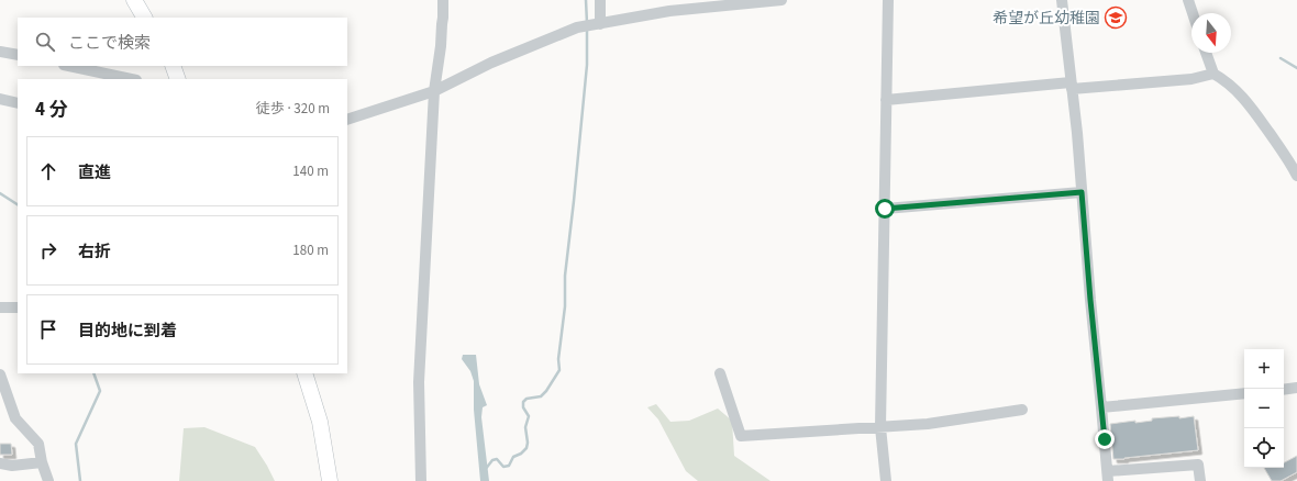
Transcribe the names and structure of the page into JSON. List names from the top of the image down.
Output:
{
  "places": {
    "school or university": ["希望が丘幼稚園"]
  },
  "north": "bottom",
  "page": {
    "search": "ここで検索",
    "heading": ["4 分", "徒歩 · 320 m"],
    "list": [
      ["直進", "140 m"],
      ["右折", "180 m"],
      "目的地に到着"
    ],
    "map_buttons": ["+", "−"]
  }
}
